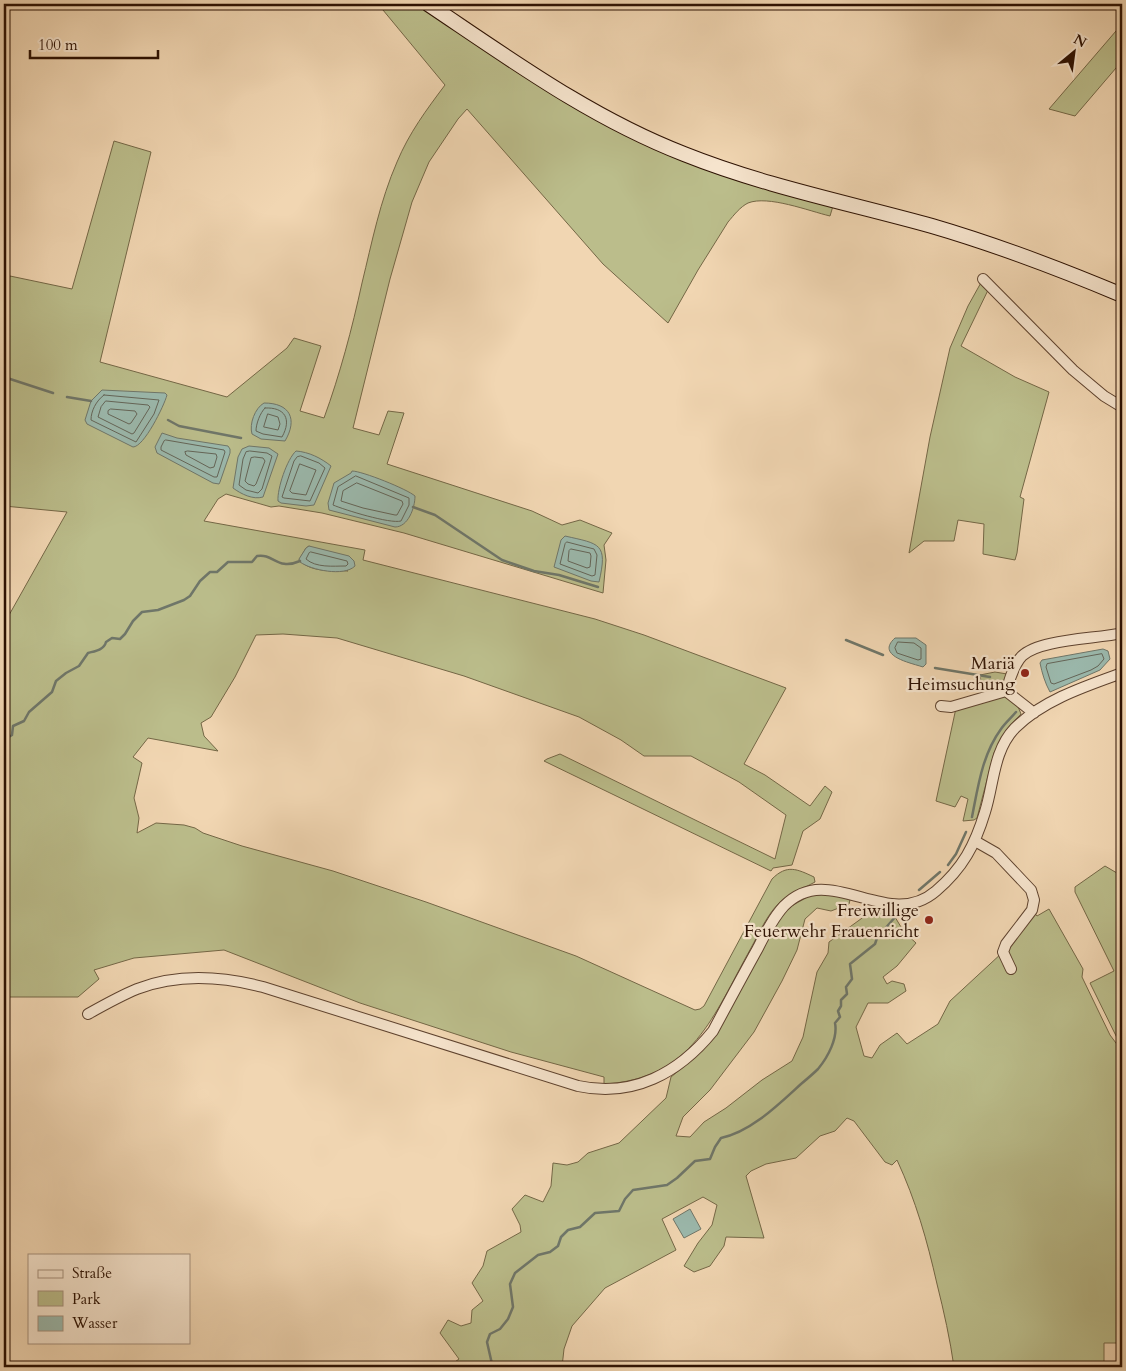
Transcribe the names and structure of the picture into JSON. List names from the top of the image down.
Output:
{
  "places": ["Mariä Heimsuchung", "Freiwillige Feuerwehr Frauenricht"],
  "legend": ["Straße", "Park", "Wasser"],
  "scale_bar": "100 m",
  "north": "top right"
}
